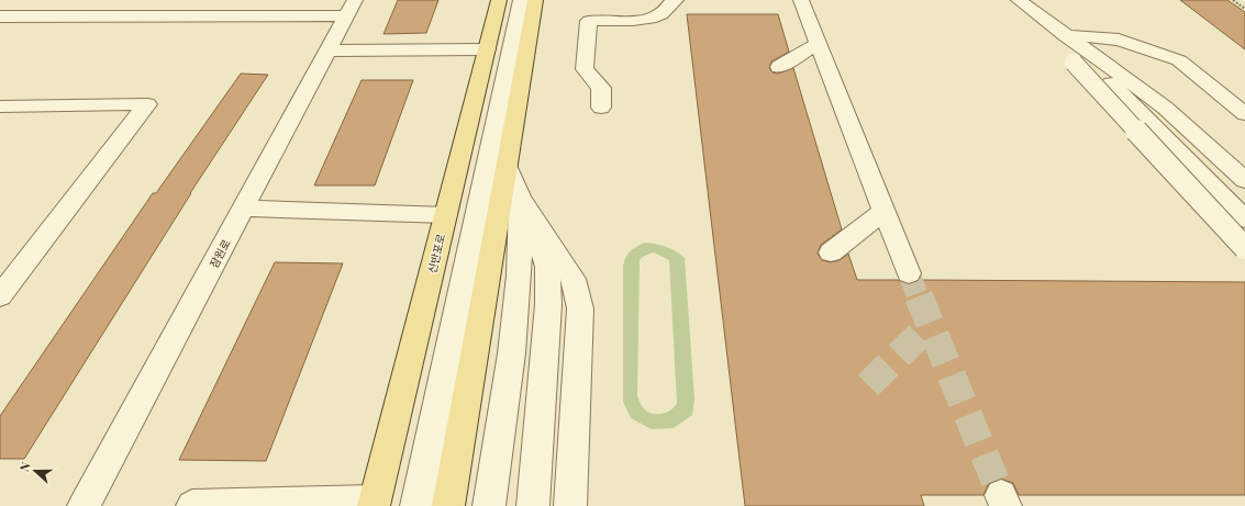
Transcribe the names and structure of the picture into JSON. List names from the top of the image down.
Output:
{
  "streets": {
    "main road": ["신반포로"],
    "street": ["잠원로"]
  },
  "north": "left"
}
